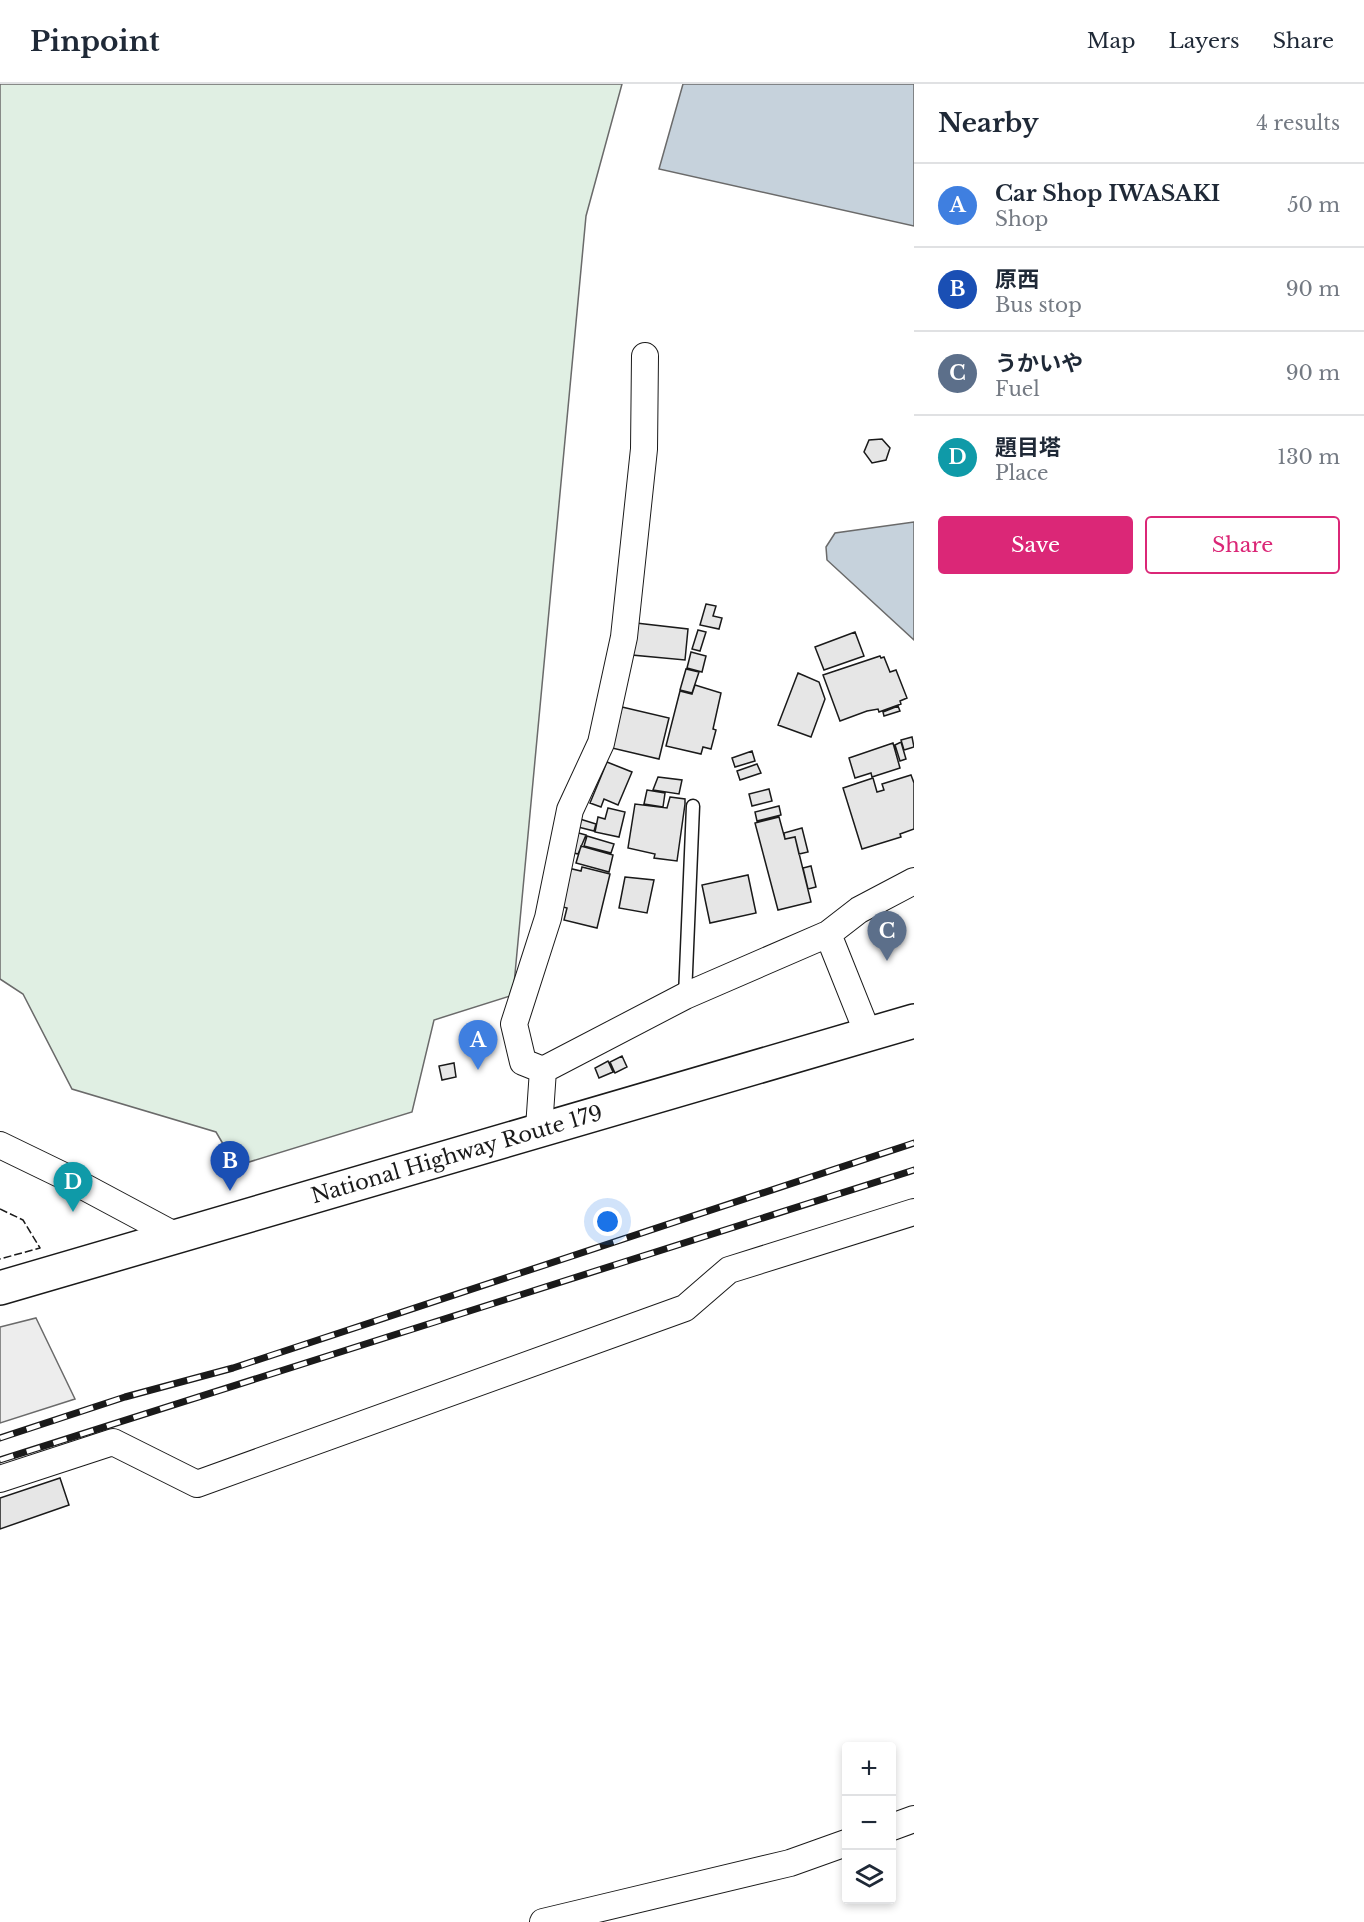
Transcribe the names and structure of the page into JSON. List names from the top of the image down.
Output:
{
  "streets": {
    "highway": ["National Highway Route 179"]
  },
  "page": {
    "header": "Pinpoint",
    "nav": ["Map", "Layers", "Share"],
    "heading": ["Nearby", "4 results"],
    "list": [
      {
        "mark": "A",
        "name": "Car Shop IWASAKI",
        "note": "Shop",
        "value": "50 m"
      },
      {
        "mark": "B",
        "name": "原西",
        "note": "Bus stop",
        "value": "90 m"
      },
      {
        "mark": "C",
        "name": "うかいや",
        "note": "Fuel",
        "value": "90 m"
      },
      {
        "mark": "D",
        "name": "題目塔",
        "note": "Place",
        "value": "130 m"
      }
    ],
    "buttons": ["Save", "Share"],
    "pins": [
      "C",
      "A",
      "B",
      "D"
    ],
    "map_buttons": ["+", "−"]
  }
}
